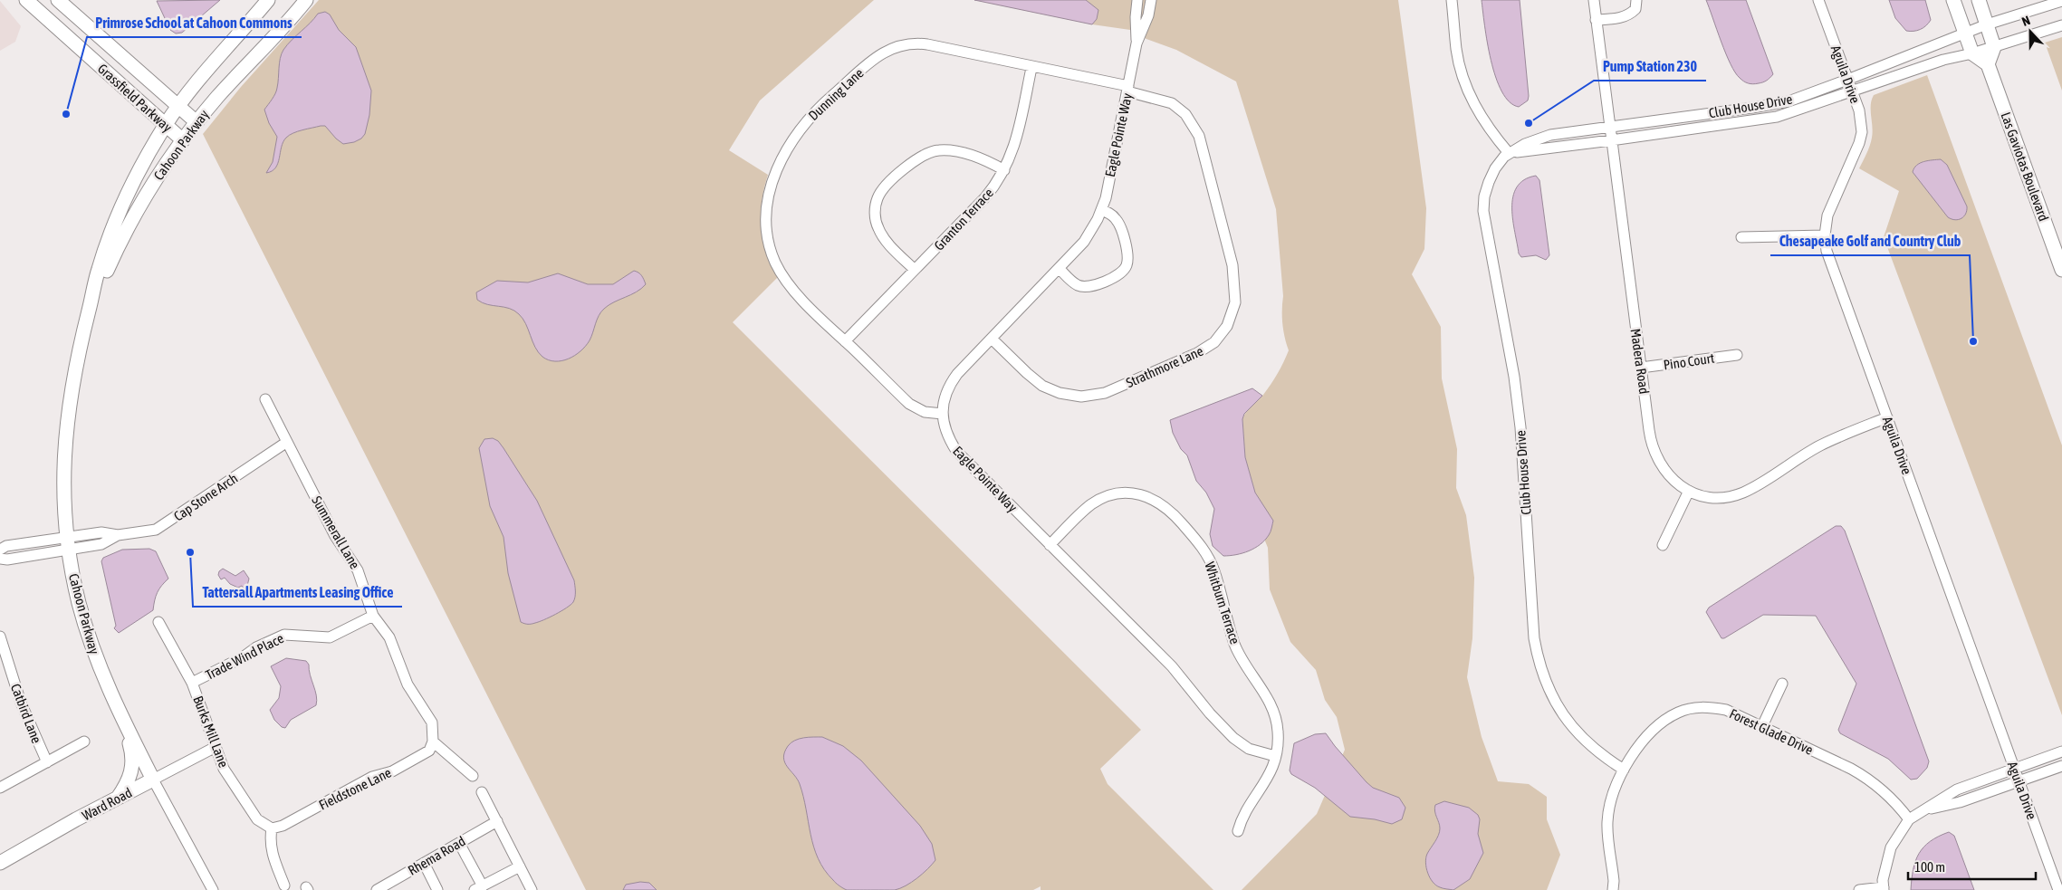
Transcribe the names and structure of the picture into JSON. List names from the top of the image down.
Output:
{
  "streets": {
    "street": [
      "Aguila Drive",
      "Dunning Lane",
      "Grassfield Parkway",
      "Club House Drive",
      "Eagle Pointe Way",
      "Cahoon Parkway",
      "Las Gaviotas Boulevard",
      "Granton Terrace",
      "Madera Road",
      "Pino Court",
      "Strathmore Lane",
      "Cap Stone Arch",
      "Summerall Lane",
      "Whitburn Terrace",
      "Trade Wind Place",
      "Catbird Lane",
      "Burks Mill Lane",
      "Forest Glade Drive",
      "Fieldstone Lane",
      "Ward Road",
      "Rhema Road"
    ]
  },
  "crossings": [
    ["Aguila Drive", "Club House Drive"],
    ["Aguila Drive", "Madera Road"],
    ["Dunning Lane", "Eagle Pointe Way"],
    ["Dunning Lane", "Granton Terrace"],
    ["Dunning Lane", "Strathmore Lane"],
    ["Grassfield Parkway", "Cahoon Parkway"],
    ["Club House Drive", "Madera Road"],
    ["Club House Drive", "Forest Glade Drive"],
    ["Eagle Pointe Way", "Strathmore Lane"],
    ["Eagle Pointe Way", "Whitburn Terrace"],
    ["Cahoon Parkway", "Cap Stone Arch"],
    ["Cahoon Parkway", "Ward Road"],
    ["Madera Road", "Pino Court"],
    ["Cap Stone Arch", "Summerall Lane"],
    ["Summerall Lane", "Trade Wind Place"],
    ["Summerall Lane", "Fieldstone Lane"],
    ["Trade Wind Place", "Burks Mill Lane"],
    ["Burks Mill Lane", "Fieldstone Lane"],
    ["Burks Mill Lane", "Ward Road"]
  ],
  "places": [
    "Primrose School at Cahoon Commons",
    "Pump Station 230",
    "Chesapeake Golf and Country Club",
    "Tattersall Apartments Leasing Office"
  ],
  "scale_bar": "100 m",
  "north": "top"
}
